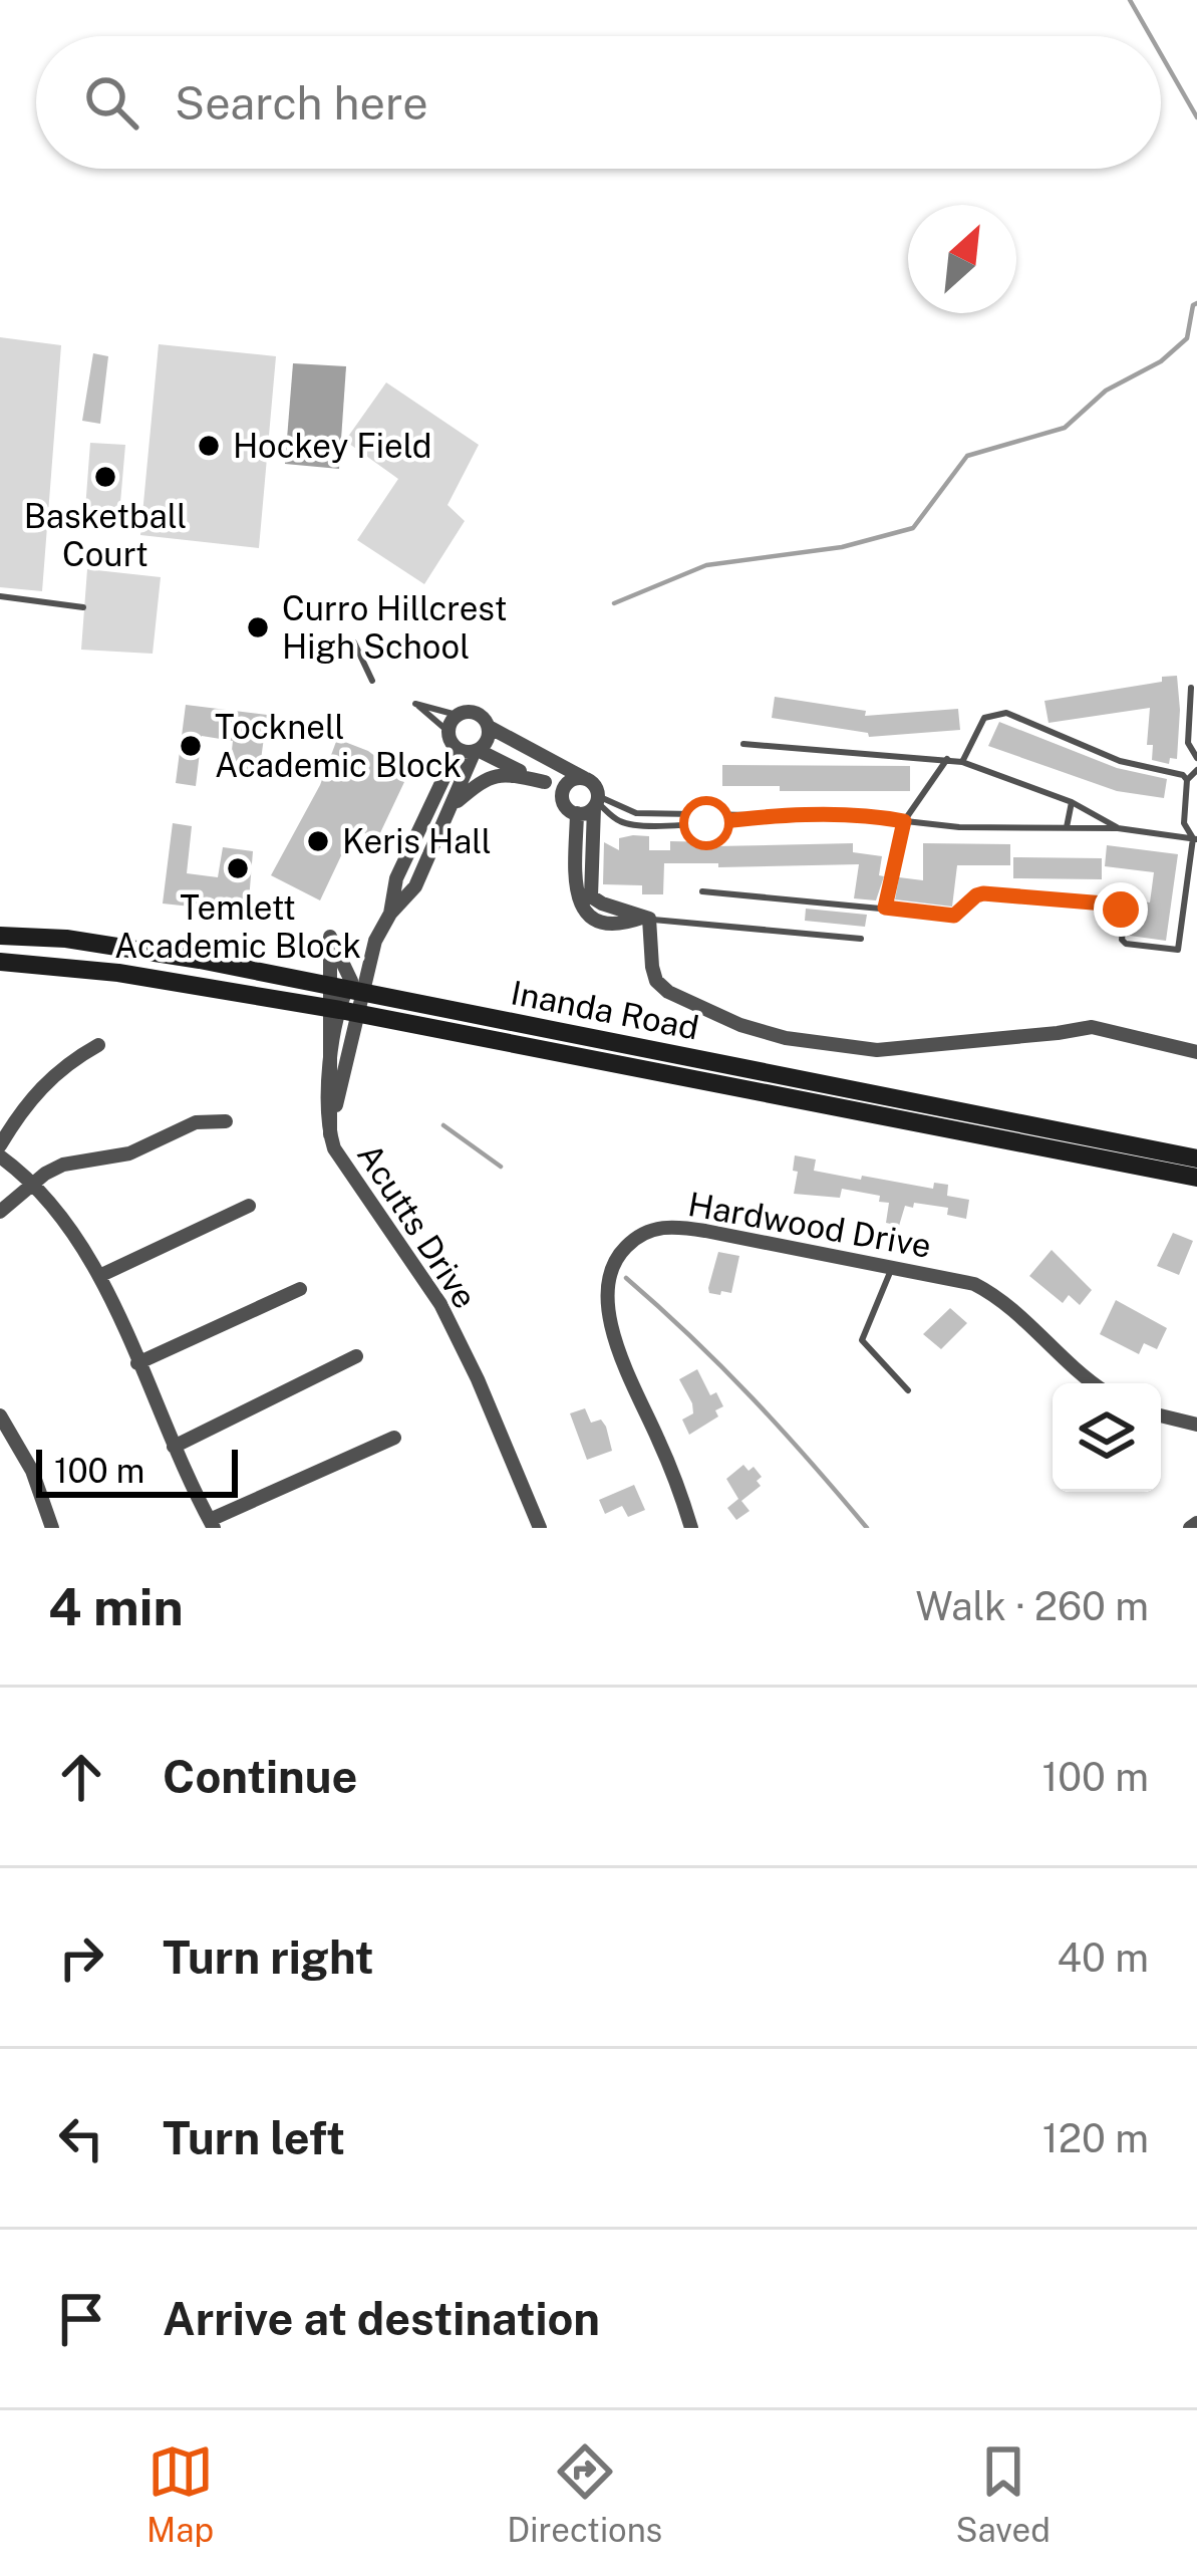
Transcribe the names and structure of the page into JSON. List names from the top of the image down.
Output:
{
  "streets": {
    "main road": ["Inanda Road"],
    "street": ["Hardwood Drive", "Acutts Drive"]
  },
  "crossings": [
    ["Inanda Road", "Acutts Drive"]
  ],
  "places": [
    "Hockey Field",
    "Basketball Court",
    "Curro Hillcrest High School",
    "Tocknell Academic Block",
    "Keris Hall",
    "Temlett Academic Block"
  ],
  "scale_bar": "100 m",
  "north": "top right",
  "page": {
    "search": "Search here",
    "scale": "100 m",
    "heading": ["4 min", "Walk · 260 m"],
    "list": [
      ["Continue", "100 m"],
      ["Turn right", "40 m"],
      ["Turn left", "120 m"],
      "Arrive at destination"
    ],
    "nav": ["Map", "Directions", "Saved"]
  }
}
